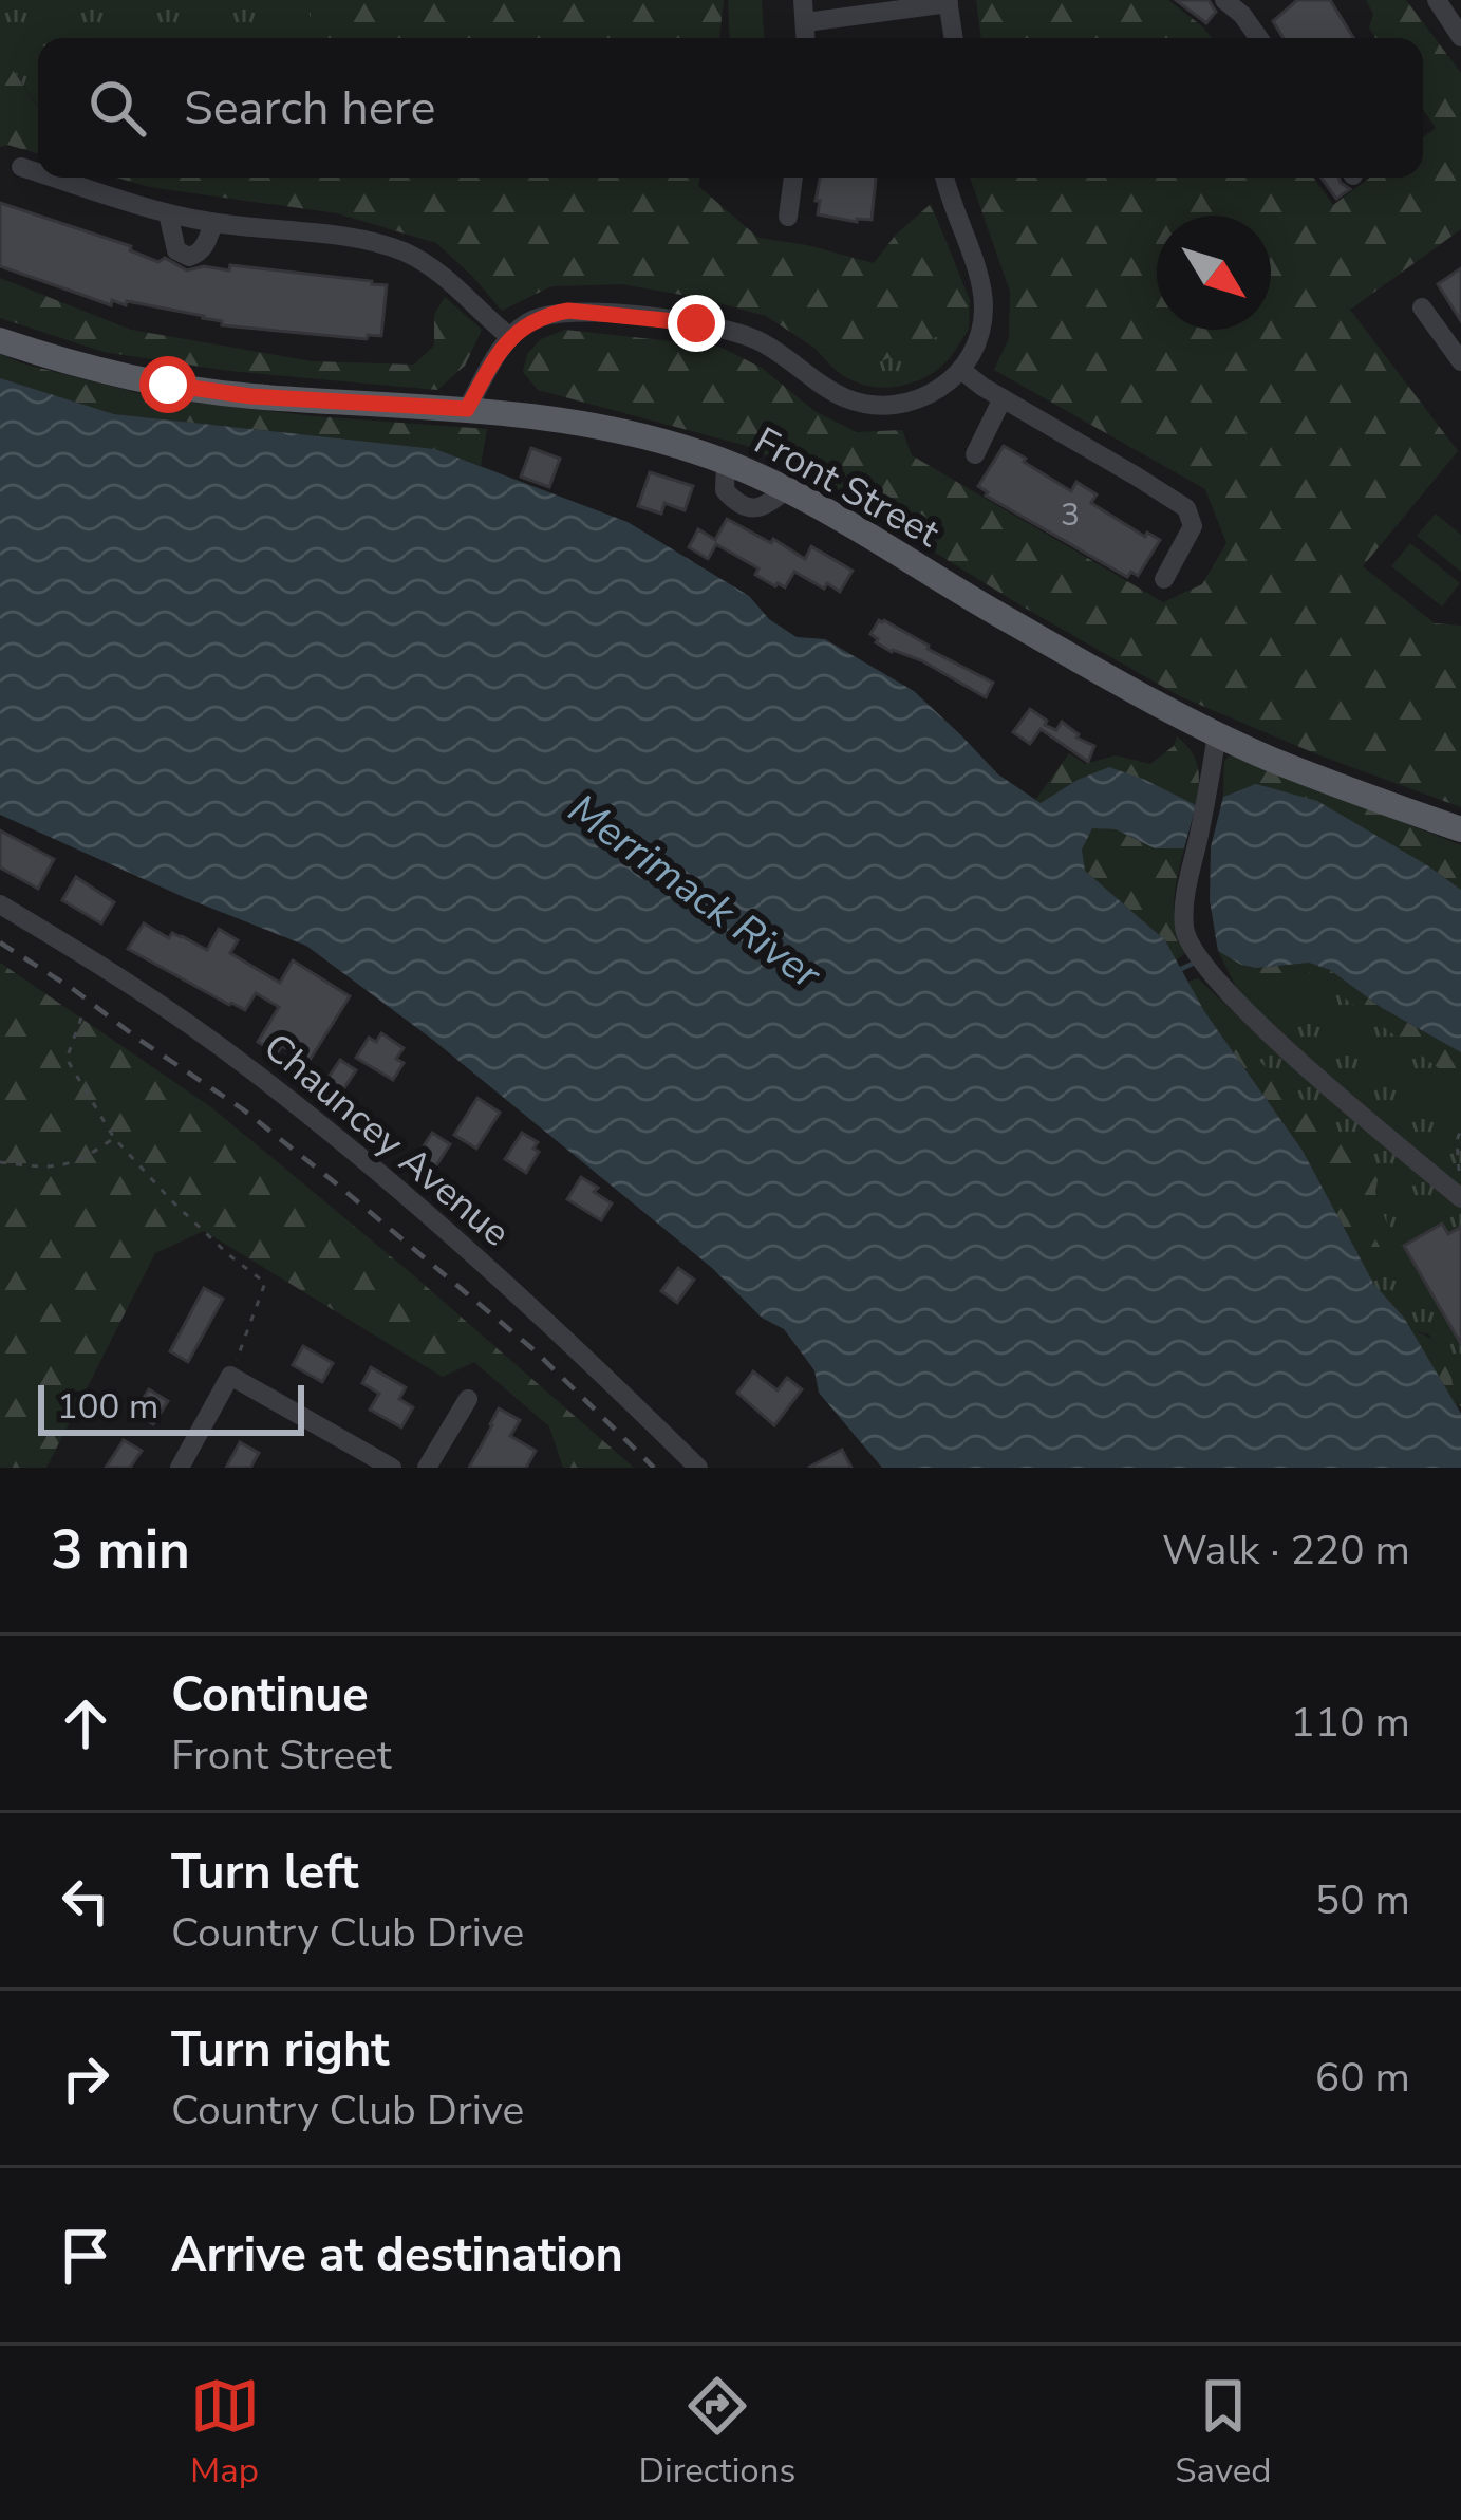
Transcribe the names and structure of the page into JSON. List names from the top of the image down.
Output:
{
  "streets": {
    "main road": ["Front Street"],
    "street": ["Chauncey Avenue"]
  },
  "water": ["Merrimack River"],
  "house_numbers": ["3"],
  "scale_bar": "100 m",
  "north": "bottom right",
  "page": {
    "search": "Search here",
    "scale": "100 m",
    "heading": ["3 min", "Walk · 220 m"],
    "list": [
      ["Continue", "Front Street", "110 m"],
      ["Turn left", "Country Club Drive", "50 m"],
      ["Turn right", "Country Club Drive", "60 m"],
      "Arrive at destination"
    ],
    "nav": ["Map", "Directions", "Saved"]
  }
}
